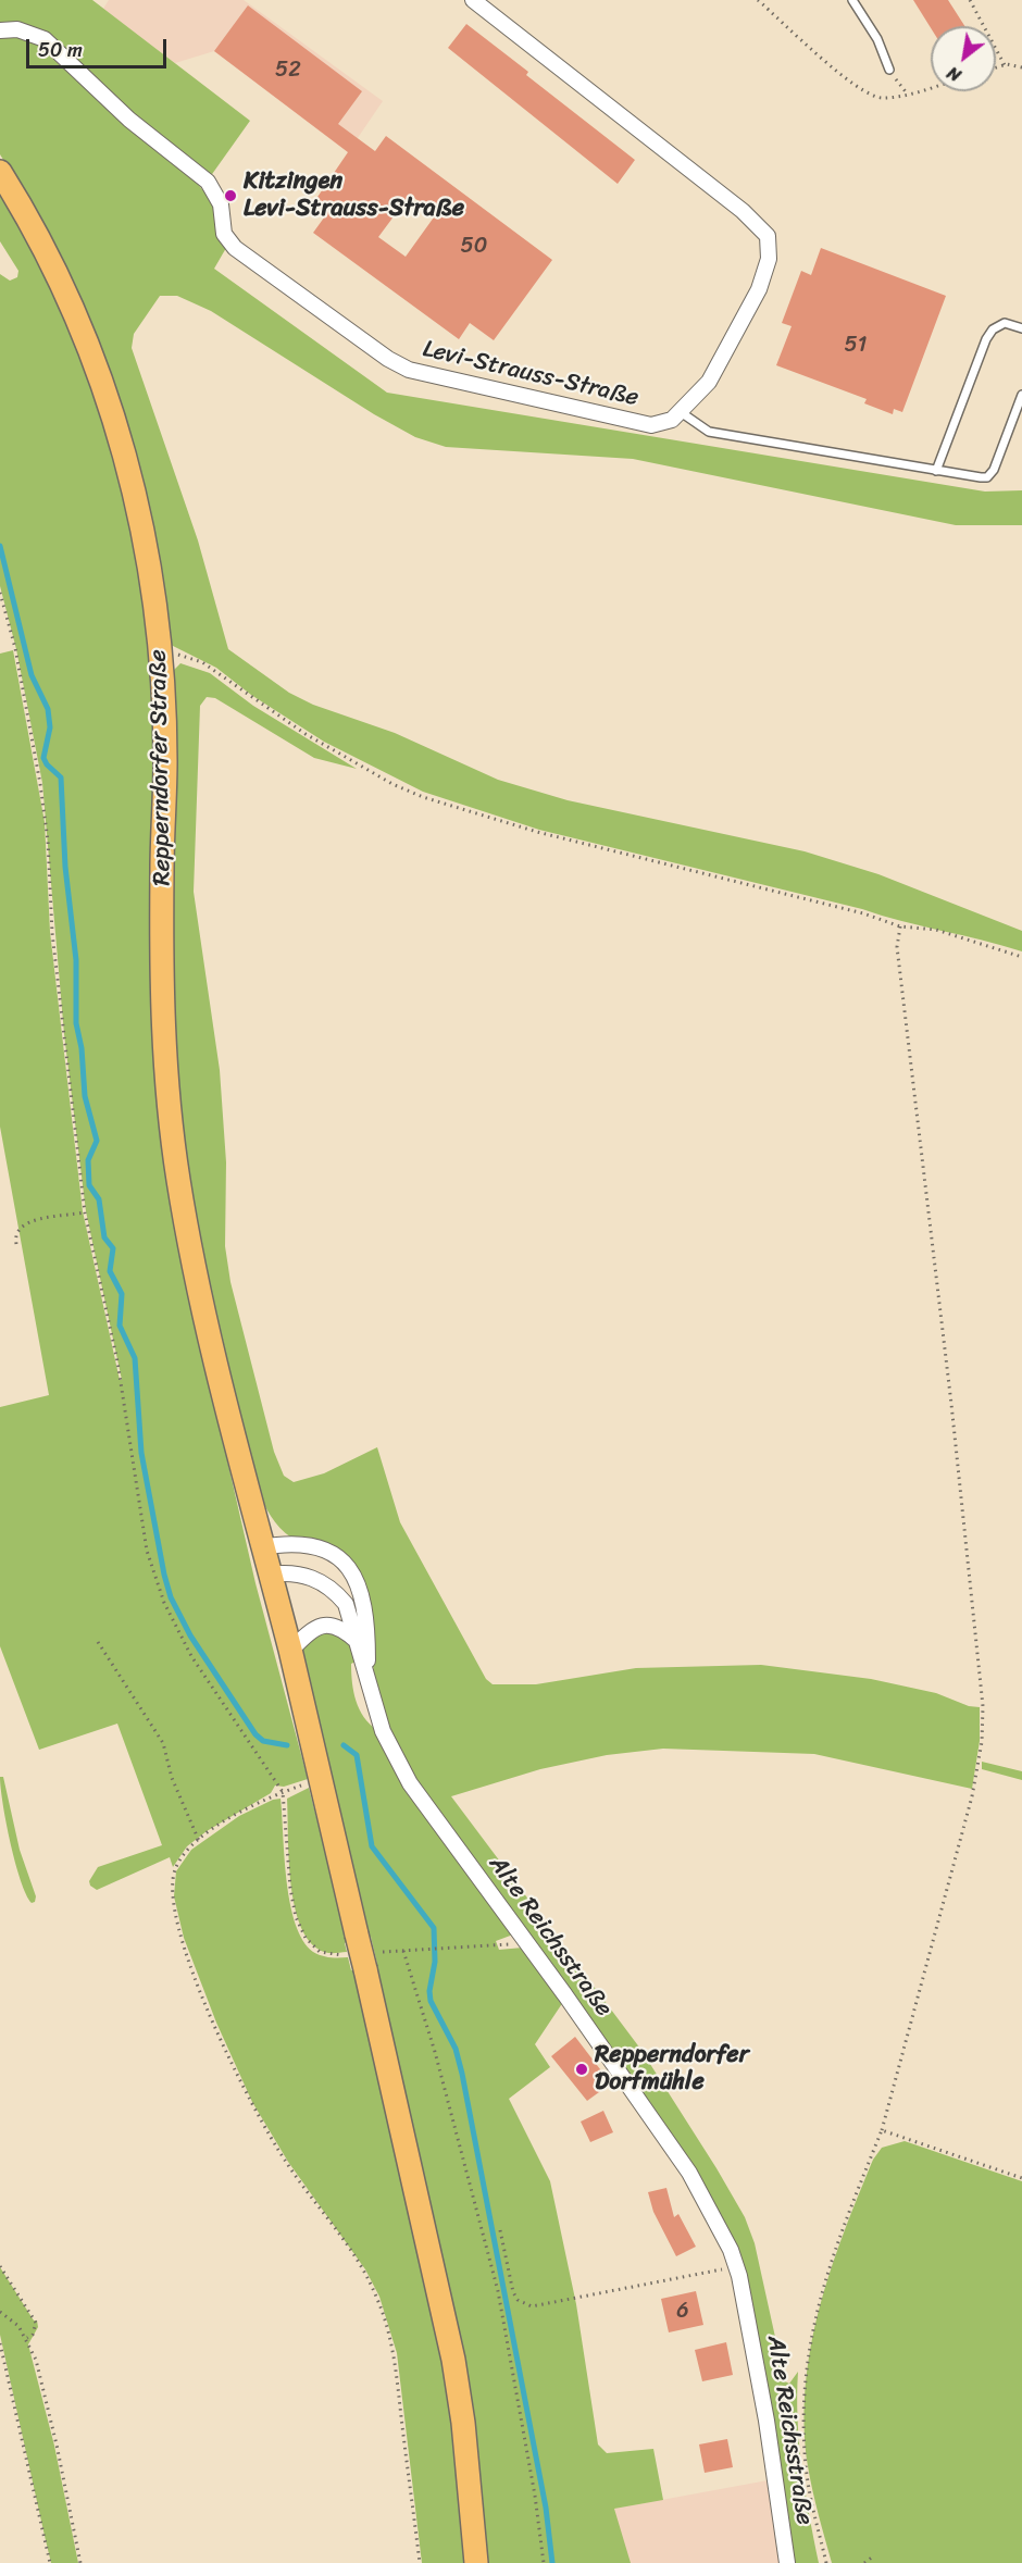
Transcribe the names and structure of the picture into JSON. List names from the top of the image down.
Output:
{
  "streets": {
    "main road": ["Repperndorfer Straße"],
    "street": ["Levi-Strauss-Straße", "Alte Reichsstraße"]
  },
  "crossings": [
    ["Repperndorfer Straße", "Alte Reichsstraße"]
  ],
  "places": ["Kitzingen Levi-Strauss-Straße", "Repperndorfer Dorfmühle"],
  "house_numbers": [
    "52",
    "50",
    "51",
    "6"
  ],
  "scale_bar": "50 m",
  "north": "bottom left"
}
